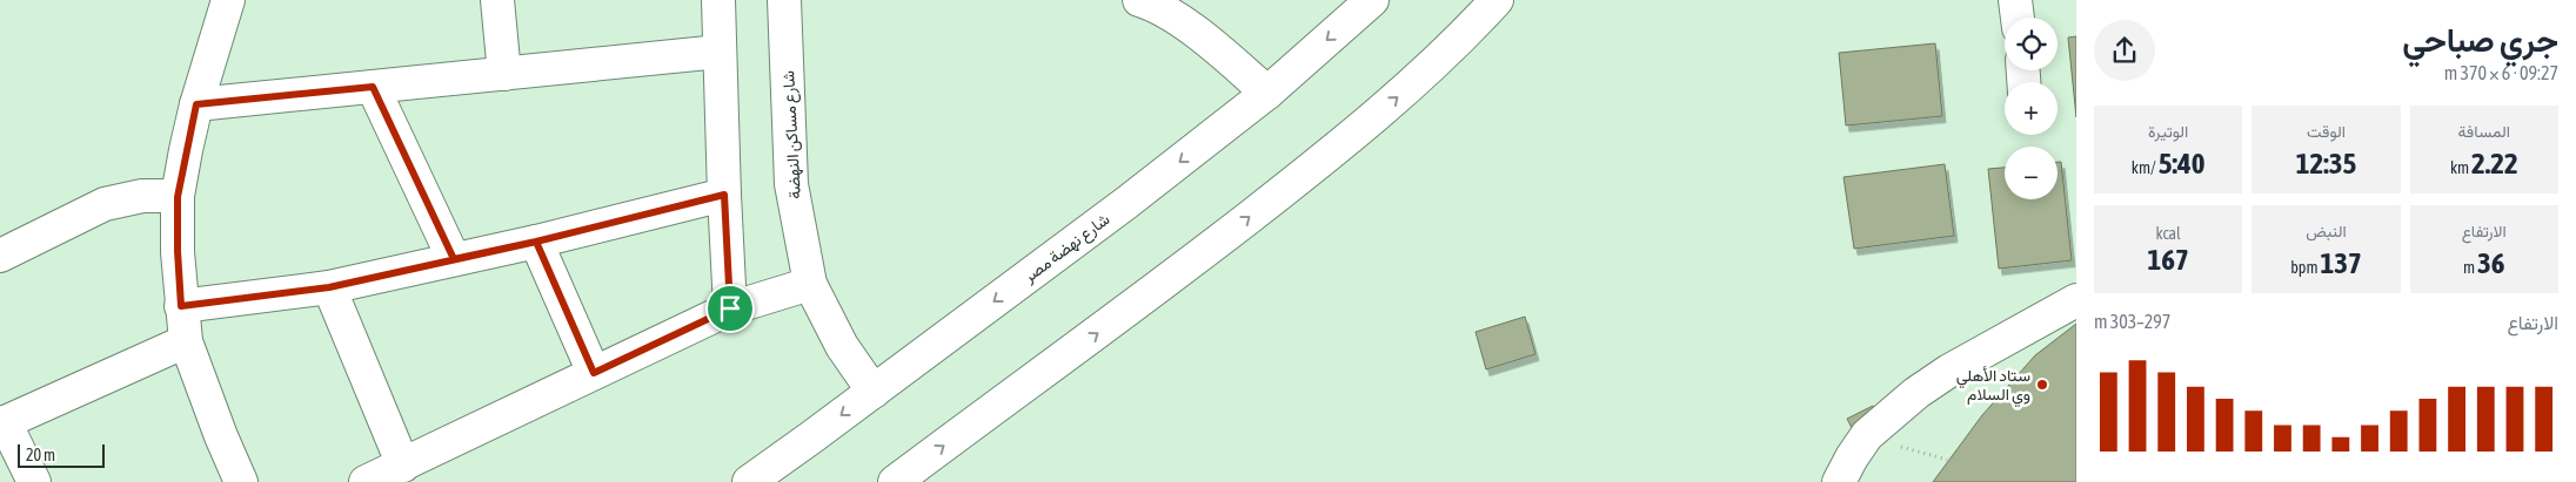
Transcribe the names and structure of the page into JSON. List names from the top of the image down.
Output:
{
  "streets": {
    "street": ["شارع مساكن النهضة", "شارع نهضة مصر"]
  },
  "crossings": [
    ["شارع مساكن النهضة", "شارع نهضة مصر"]
  ],
  "places": ["ستاد الأهلي وي السلام"],
  "scale_bar": "20 m",
  "page": {
    "heading": ["جري صباحي", "09:27 · 6 × 370 m"],
    "map_buttons": ["+", "−"],
    "stats": [
      ["المسافة", "2.22 km"],
      ["الوقت", "12:35"],
      ["الوتيرة", "5:40 /km"],
      ["الارتفاع", "36 m"],
      ["النبض", "137 bpm"],
      ["kcal", "167"]
    ],
    "chart": ["الارتفاع", "297–303 m"],
    "scale": "20 m"
  }
}
